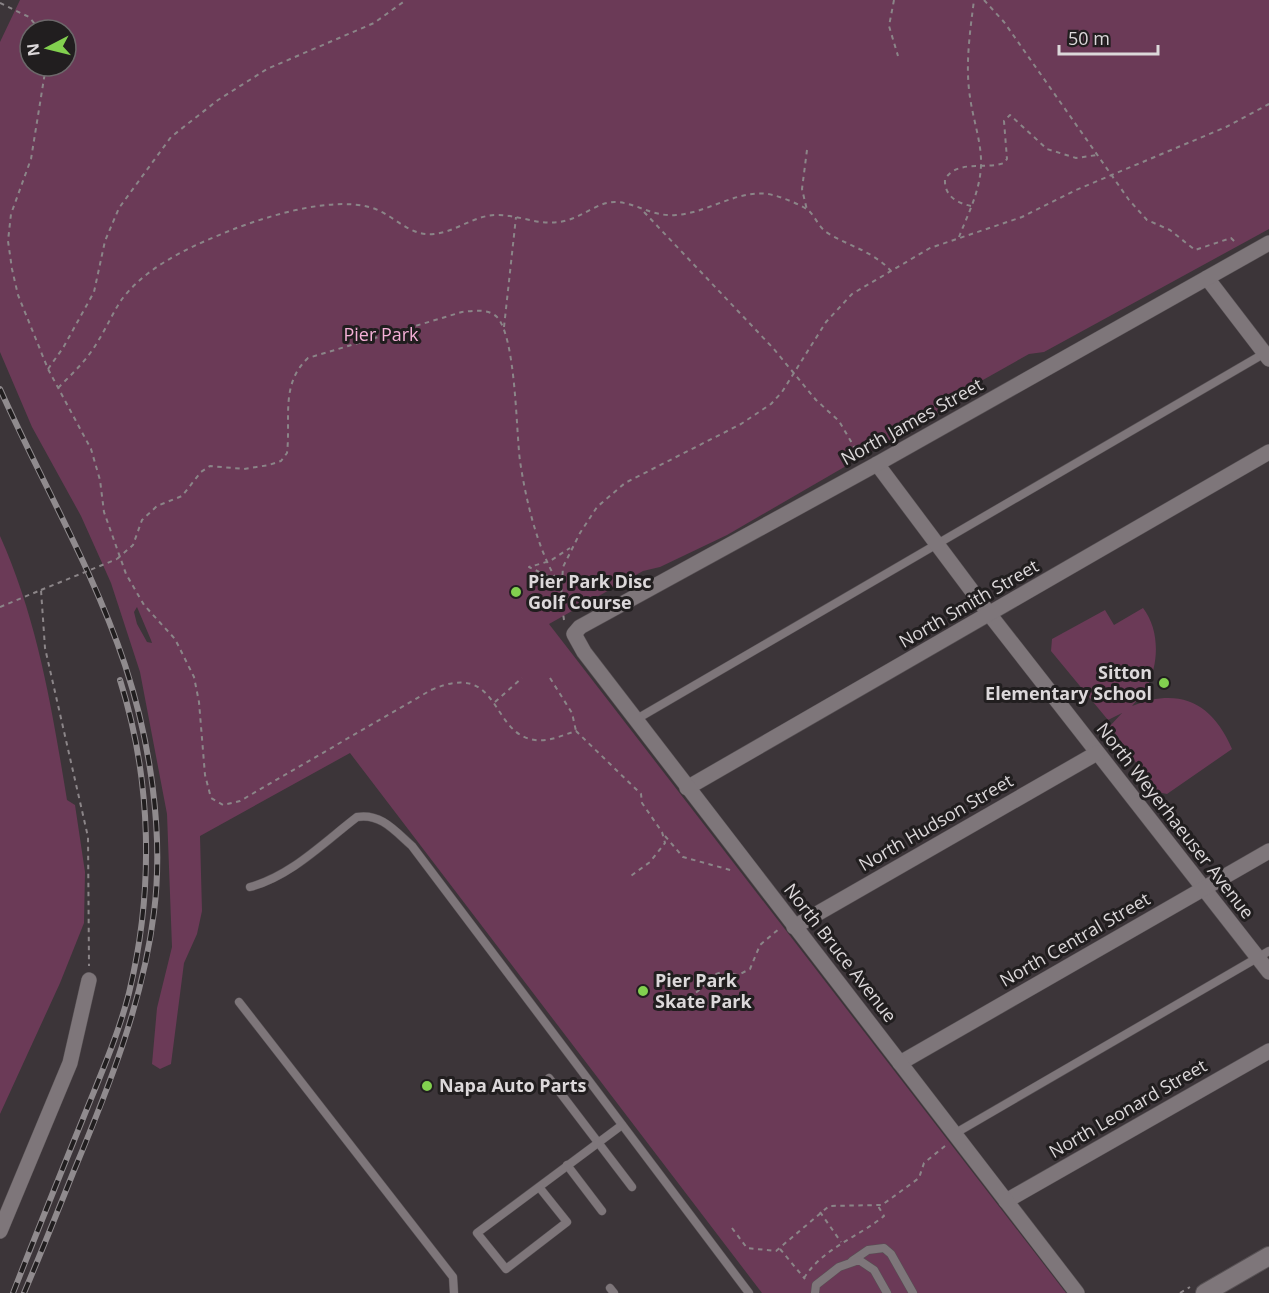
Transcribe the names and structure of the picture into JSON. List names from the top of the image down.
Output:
{
  "streets": {
    "street": [
      "North James Street",
      "North Smith Street",
      "North Weyerhaeuser Avenue",
      "North Hudson Street",
      "North Central Street",
      "North Bruce Avenue",
      "North Leonard Street"
    ]
  },
  "crossings": [
    ["North James Street", "North Weyerhaeuser Avenue"],
    ["North James Street", "North Bruce Avenue"],
    ["North Smith Street", "North Weyerhaeuser Avenue"],
    ["North Smith Street", "North Bruce Avenue"],
    ["North Weyerhaeuser Avenue", "North Hudson Street"],
    ["North Weyerhaeuser Avenue", "North Central Street"],
    ["North Hudson Street", "North Bruce Avenue"],
    ["North Central Street", "North Bruce Avenue"],
    ["North Bruce Avenue", "North Leonard Street"]
  ],
  "parks": ["Pier Park"],
  "places": [
    "Pier Park Disc Golf Course",
    "Sitton Elementary School",
    "Pier Park Skate Park",
    "Napa Auto Parts"
  ],
  "scale_bar": "50 m",
  "north": "left"
}
